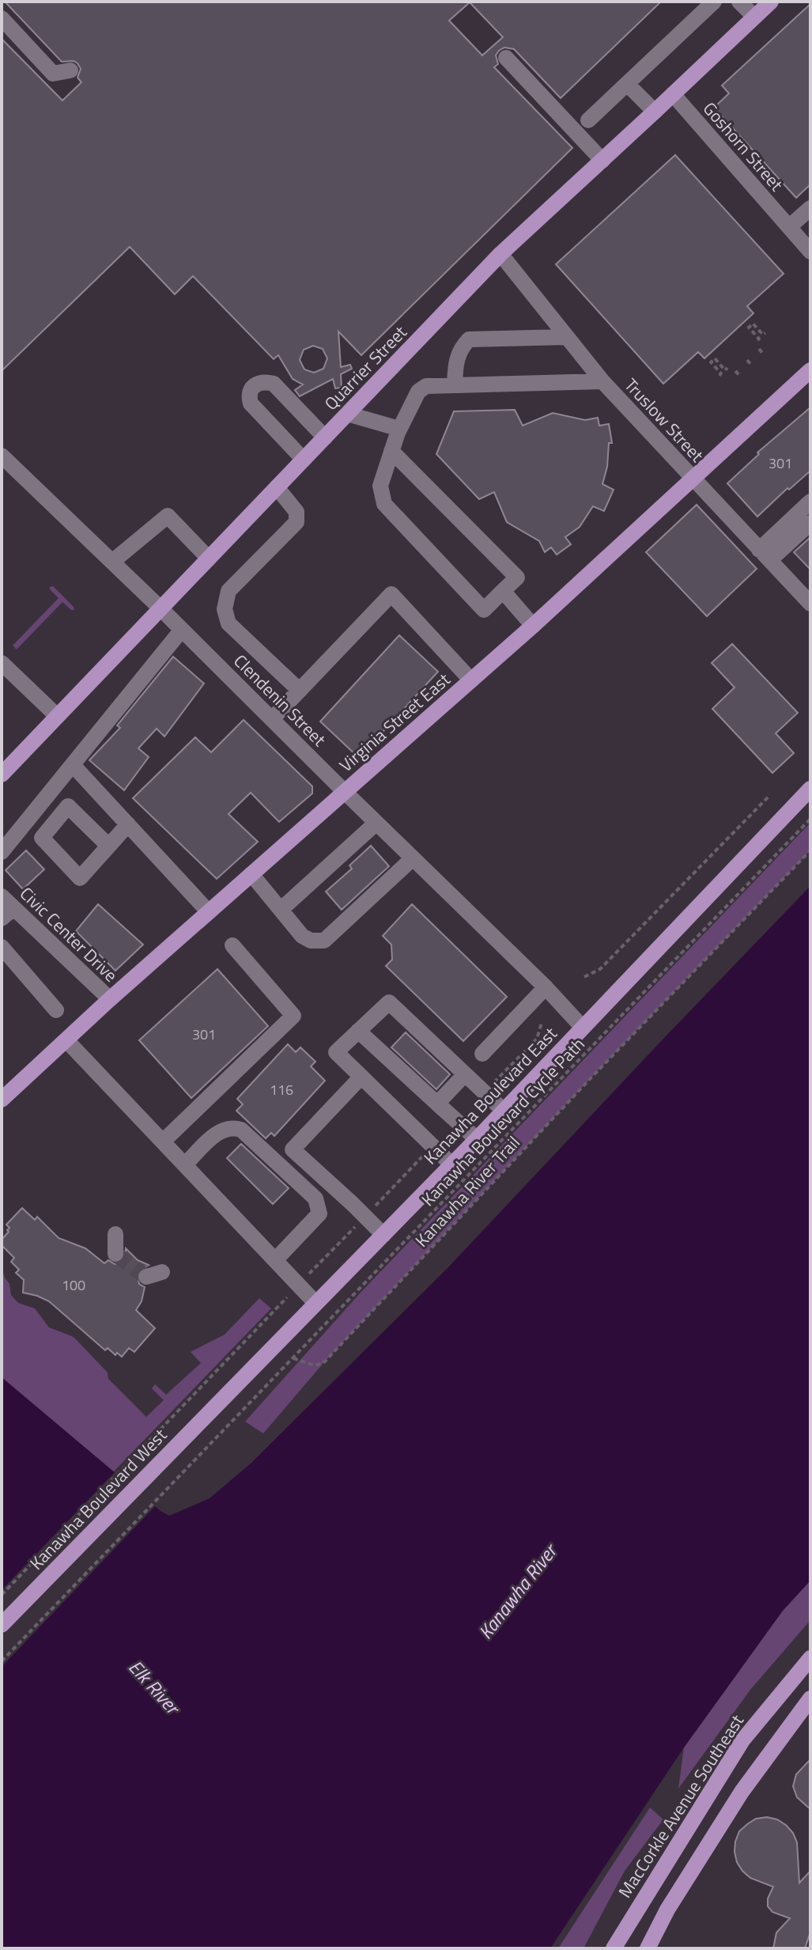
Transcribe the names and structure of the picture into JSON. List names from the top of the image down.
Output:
{
  "streets": {
    "main road": [
      "Quarrier Street",
      "Virginia Street East",
      "Kanawha Boulevard East",
      "Kanawha Boulevard West",
      "MacCorkle Avenue Southeast"
    ],
    "street": [
      "Goshorn Street",
      "Truslow Street",
      "Clendenin Street",
      "Civic Center Drive"
    ],
    "path": ["Kanawha Boulevard Cycle Path", "Kanawha River Trail"]
  },
  "crossings": [
    ["Goshorn Street", "Quarrier Street"],
    ["Quarrier Street", "Truslow Street"],
    ["Quarrier Street", "Clendenin Street"],
    ["Truslow Street", "Virginia Street East"],
    ["Clendenin Street", "Virginia Street East"],
    ["Clendenin Street", "Kanawha Boulevard East"],
    ["Virginia Street East", "Civic Center Drive"],
    ["Kanawha Boulevard East", "Kanawha Boulevard West"],
    ["Kanawha Boulevard Cycle Path", "Kanawha River Trail"]
  ],
  "water": ["Kanawha River", "Elk River"],
  "house_numbers": [
    "301",
    "301",
    "116",
    "100"
  ]
}
